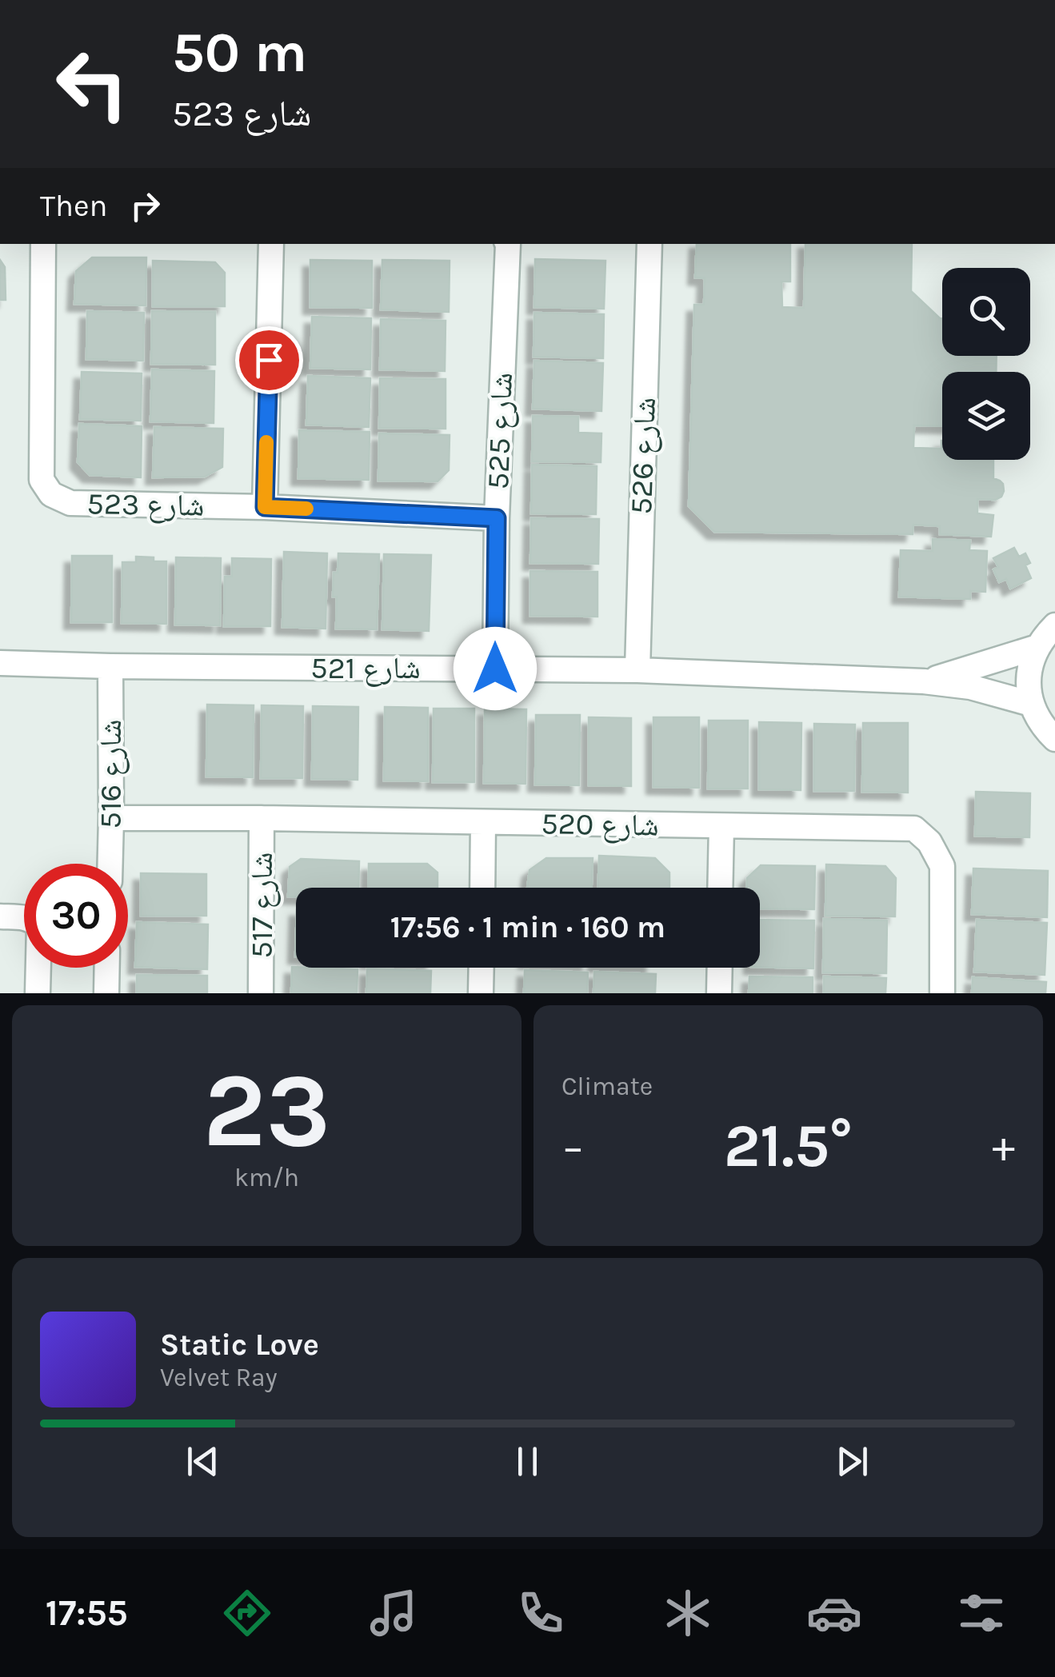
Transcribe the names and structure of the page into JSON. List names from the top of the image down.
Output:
{
  "streets": {
    "street": [
      "شارع 525",
      "شارع 526",
      "شارع 523",
      "شارع 521",
      "شارع 516",
      "شارع 520",
      "شارع 517"
    ]
  },
  "crossings": [
    ["شارع 525", "شارع 523"],
    ["شارع 525", "شارع 521"],
    ["شارع 526", "شارع 521"],
    ["شارع 521", "شارع 516"],
    ["شارع 516", "شارع 520"],
    ["شارع 520", "شارع 517"]
  ],
  "page": {
    "turn": ["50 m", "شارع 523"],
    "then": "Then",
    "limit": "30",
    "trip": "17:56 · 1 min · 160 m",
    "tile": [
      ["23", "km/h"],
      "Climate"
    ],
    "heat": ["−", "21.5°", "+"],
    "song": ["Static Love", "Velvet Ray"],
    "tabs": "17:55"
  }
}
